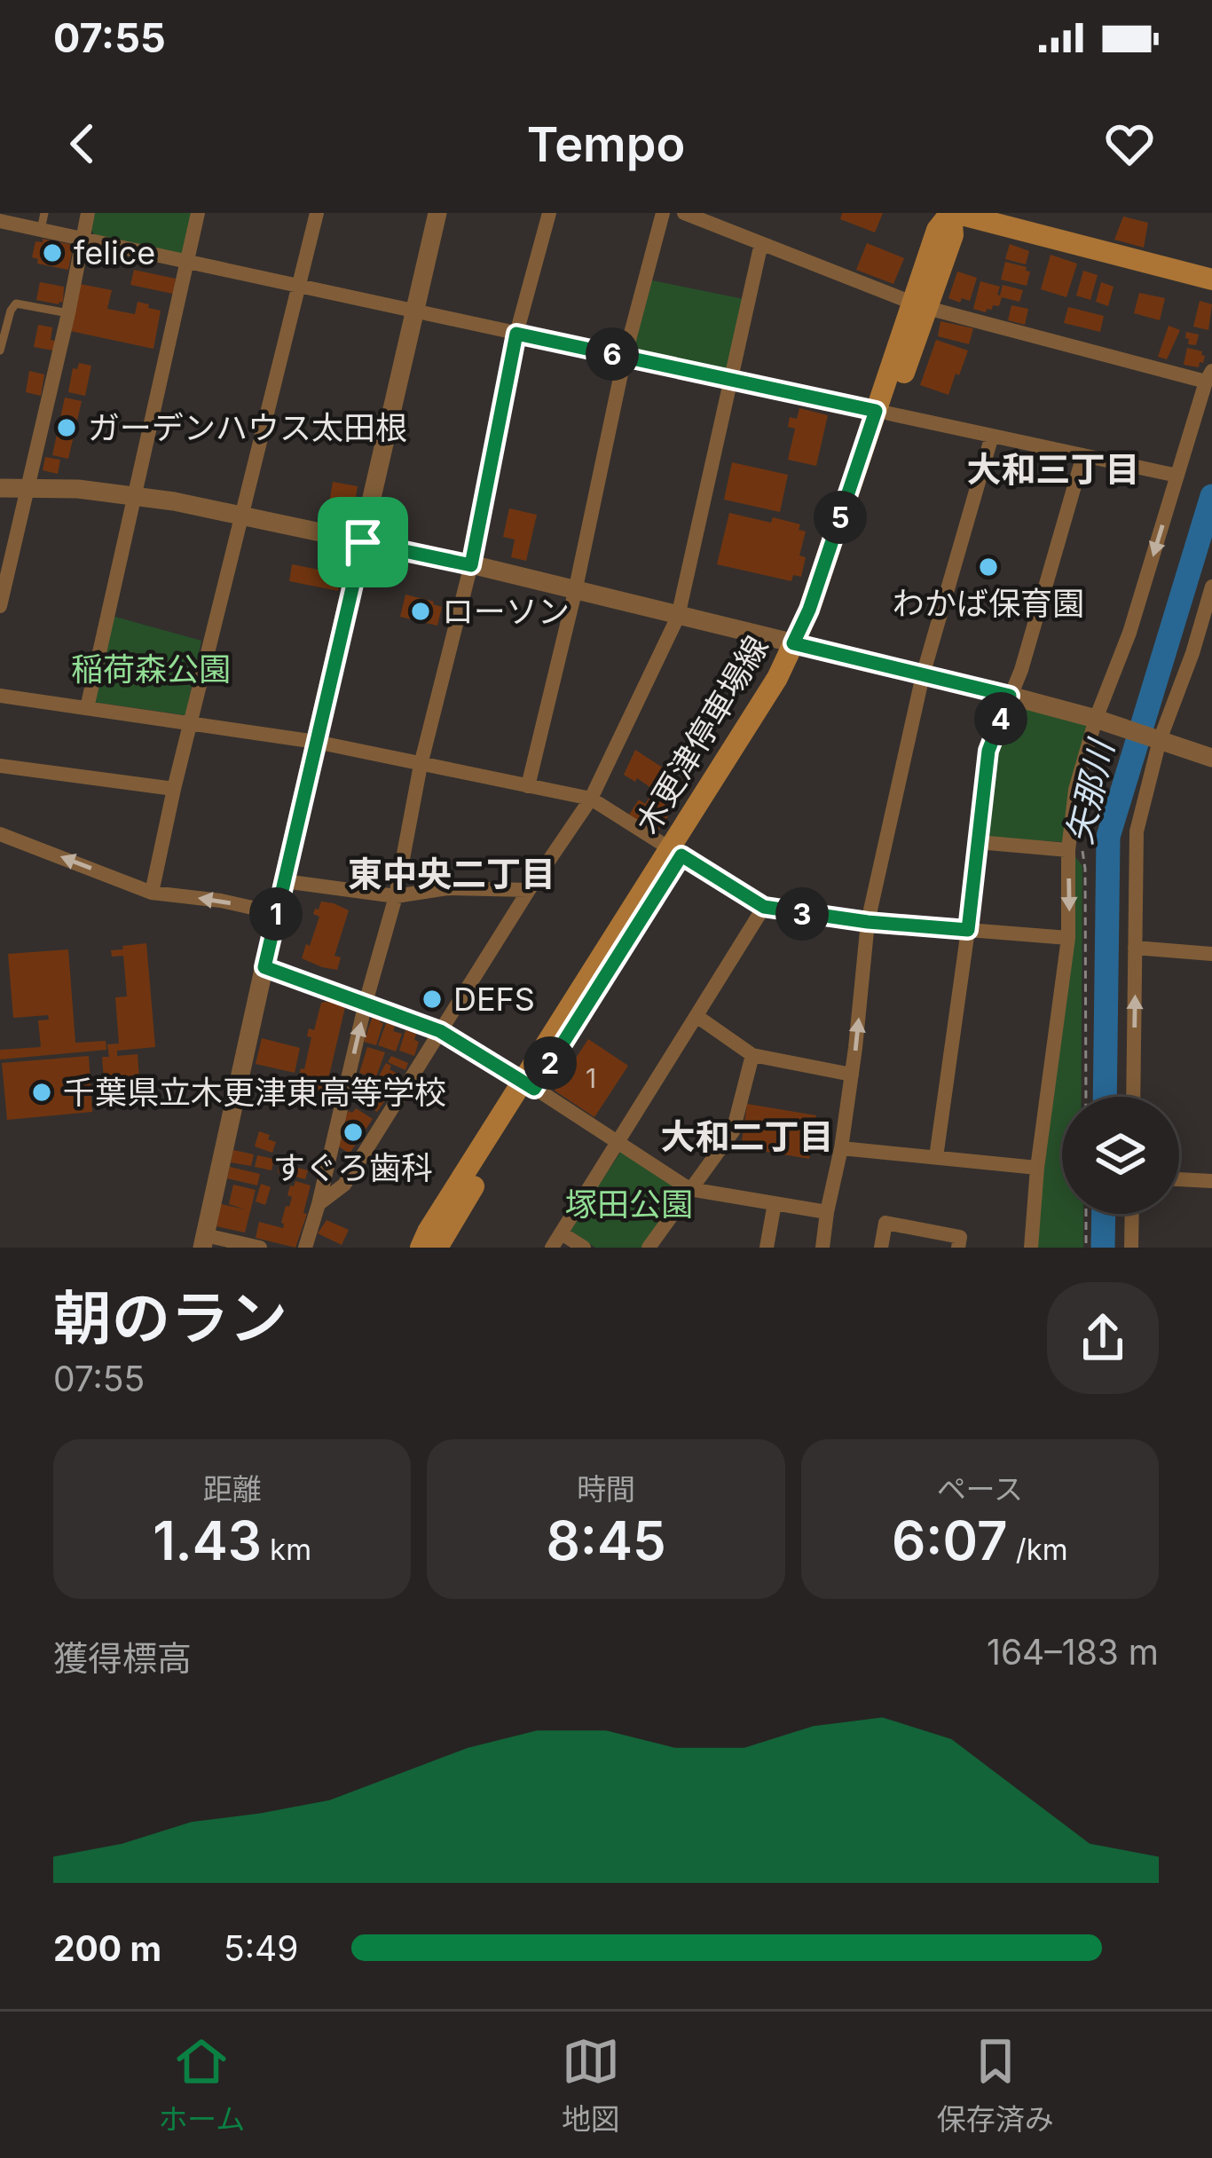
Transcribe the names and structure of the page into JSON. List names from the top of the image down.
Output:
{
  "streets": {
    "main road": ["木更津停車場線"]
  },
  "districts": ["大和三丁目", "東中央二丁目", "大和二丁目"],
  "water": ["矢那川"],
  "parks": ["稲荷森公園", "塚田公園"],
  "places": [
    "felice",
    "ガーデンハウス太田根",
    "わかば保育園",
    "ローソン",
    "DEFS",
    "千葉県立木更津東高等学校",
    "すぐろ歯科"
  ],
  "house_numbers": ["1"],
  "page": {
    "status": "07:55",
    "header": "Tempo",
    "pins": [
      "6",
      "5",
      "4",
      "1",
      "3",
      "2"
    ],
    "heading": ["朝のラン", "07:55"],
    "stats": [
      ["距離", "1.43 km"],
      ["時間", "8:45"],
      ["ペース", "6:07 /km"]
    ],
    "chart": ["獲得標高", "164–183 m"],
    "list": [
      {
        "name": "200 m",
        "note": "5:49"
      }
    ],
    "tabs": ["ホーム", "地図", "保存済み"]
  }
}
